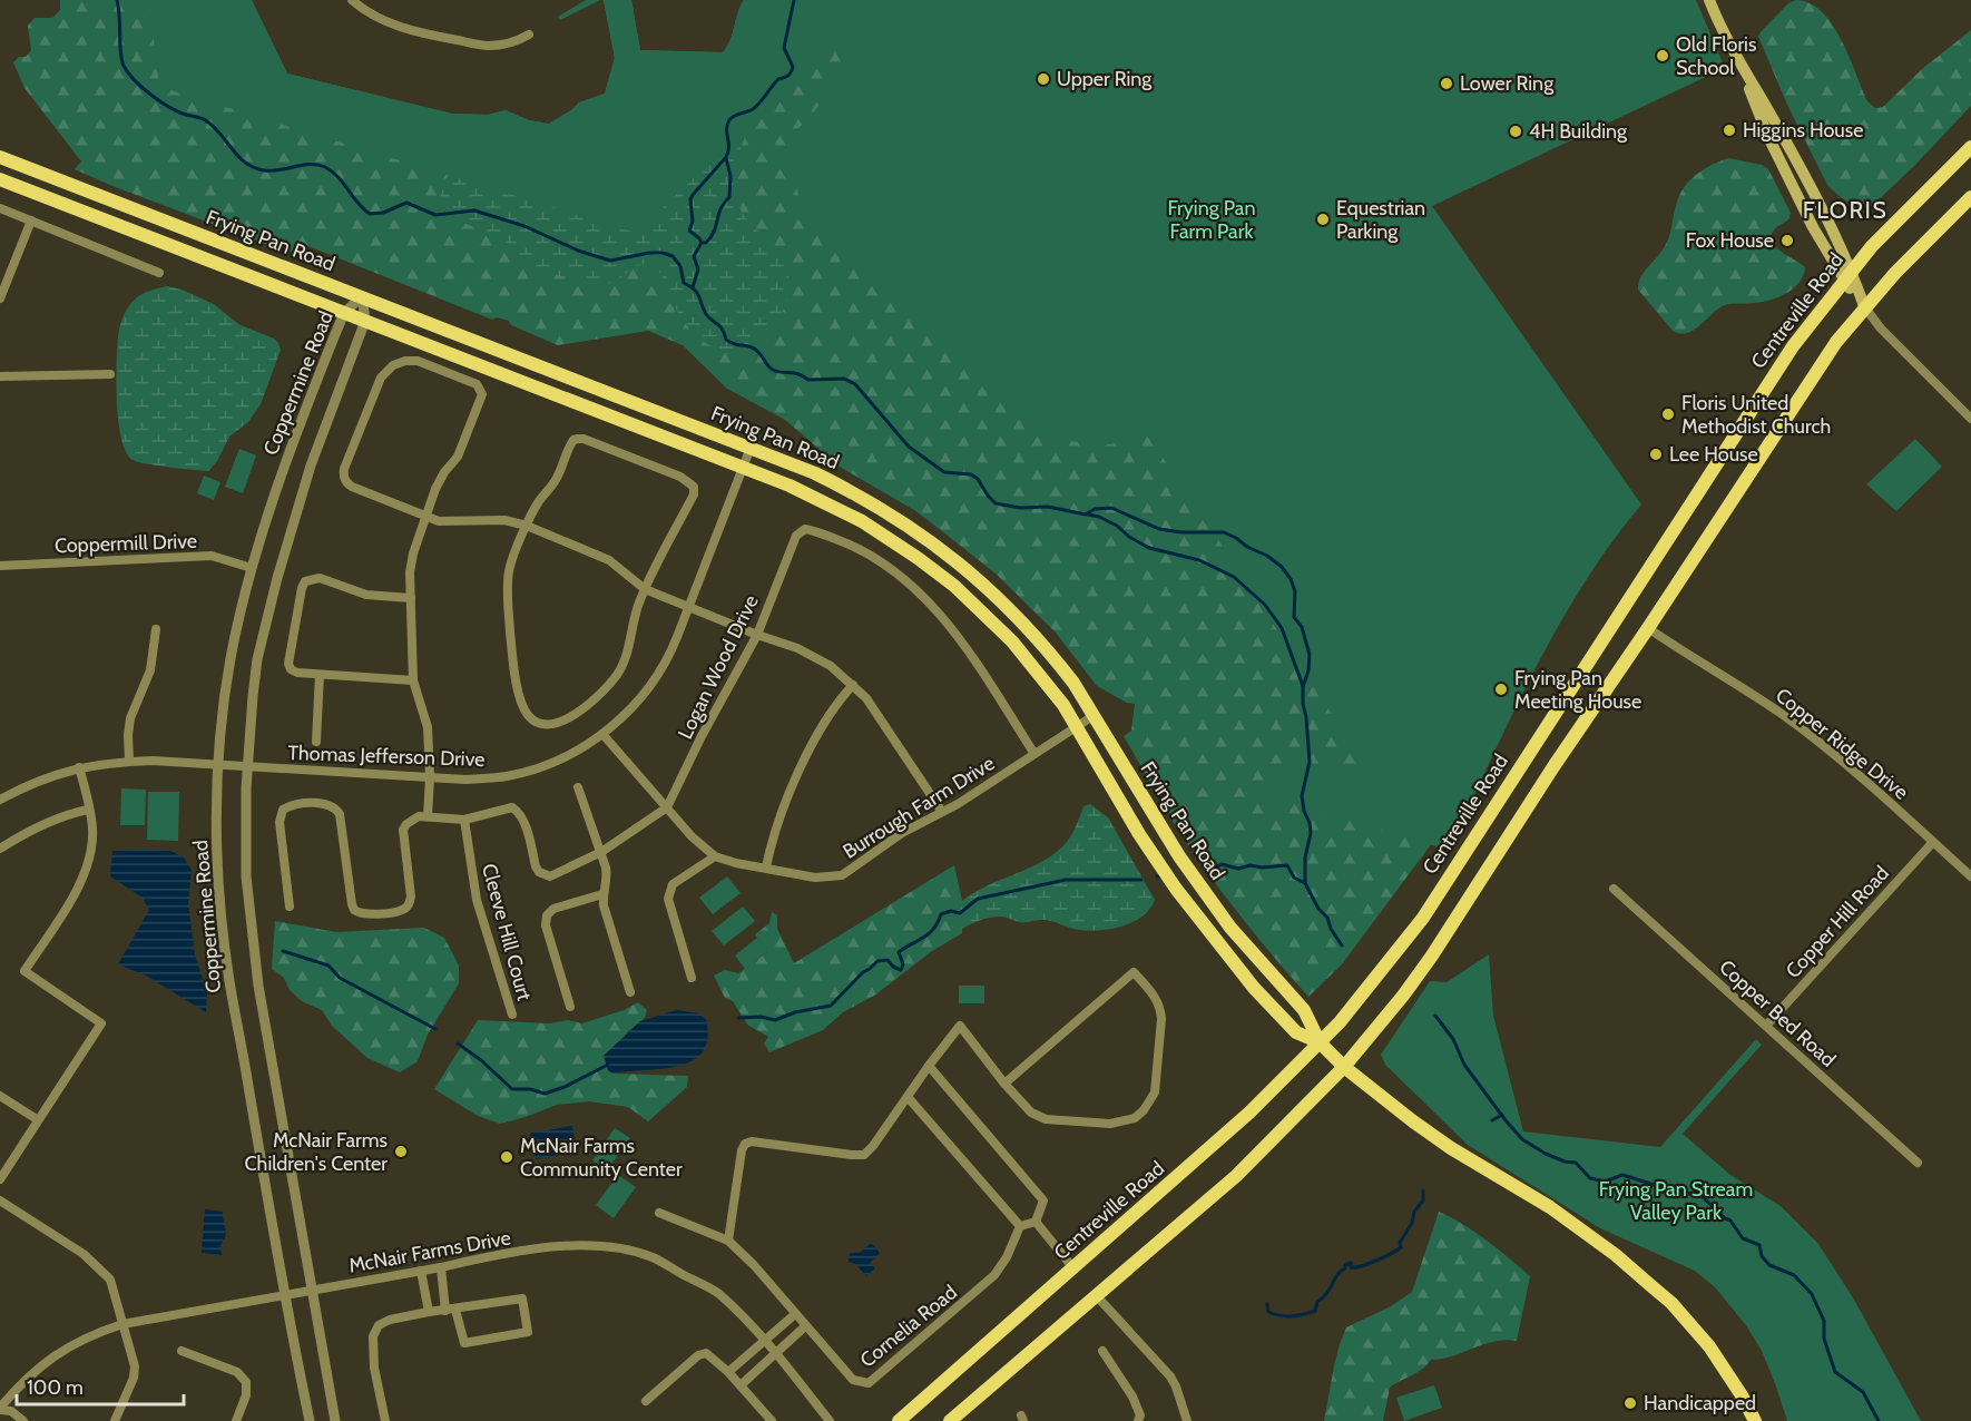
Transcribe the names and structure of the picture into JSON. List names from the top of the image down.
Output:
{
  "streets": {
    "main road": ["Frying Pan Road", "Centreville Road"],
    "street": [
      "Coppermine Road",
      "Coppermill Drive",
      "Logan Wood Drive",
      "Copper Ridge Drive",
      "Thomas Jefferson Drive",
      "Burrough Farm Drive",
      "Copper Hill Road",
      "Cleeve Hill Court",
      "Copper Bed Road",
      "McNair Farms Drive",
      "Cornelia Road"
    ]
  },
  "crossings": [
    ["Frying Pan Road", "Centreville Road"],
    ["Frying Pan Road", "Coppermine Road"],
    ["Frying Pan Road", "Thomas Jefferson Drive"],
    ["Frying Pan Road", "Burrough Farm Drive"],
    ["Coppermine Road", "Coppermill Drive"],
    ["Coppermine Road", "Thomas Jefferson Drive"],
    ["Coppermine Road", "McNair Farms Drive"],
    ["Logan Wood Drive", "Burrough Farm Drive"],
    ["Copper Ridge Drive", "Copper Hill Road"],
    ["Thomas Jefferson Drive", "Burrough Farm Drive"],
    ["Copper Hill Road", "Copper Bed Road"]
  ],
  "districts": ["FLORIS"],
  "parks": ["Frying Pan Farm Park", "Frying Pan Stream Valley Park"],
  "places": [
    "Old Floris School",
    "Upper Ring",
    "Lower Ring",
    "Higgins House",
    "4H Building",
    "Equestrian Parking",
    "Fox House",
    "Floris United Methodist Church",
    "Lee House",
    "Frying Pan Meeting House",
    "McNair Farms Children's Center",
    "McNair Farms Community Center",
    "Handicapped"
  ],
  "scale_bar": "100 m"
}
